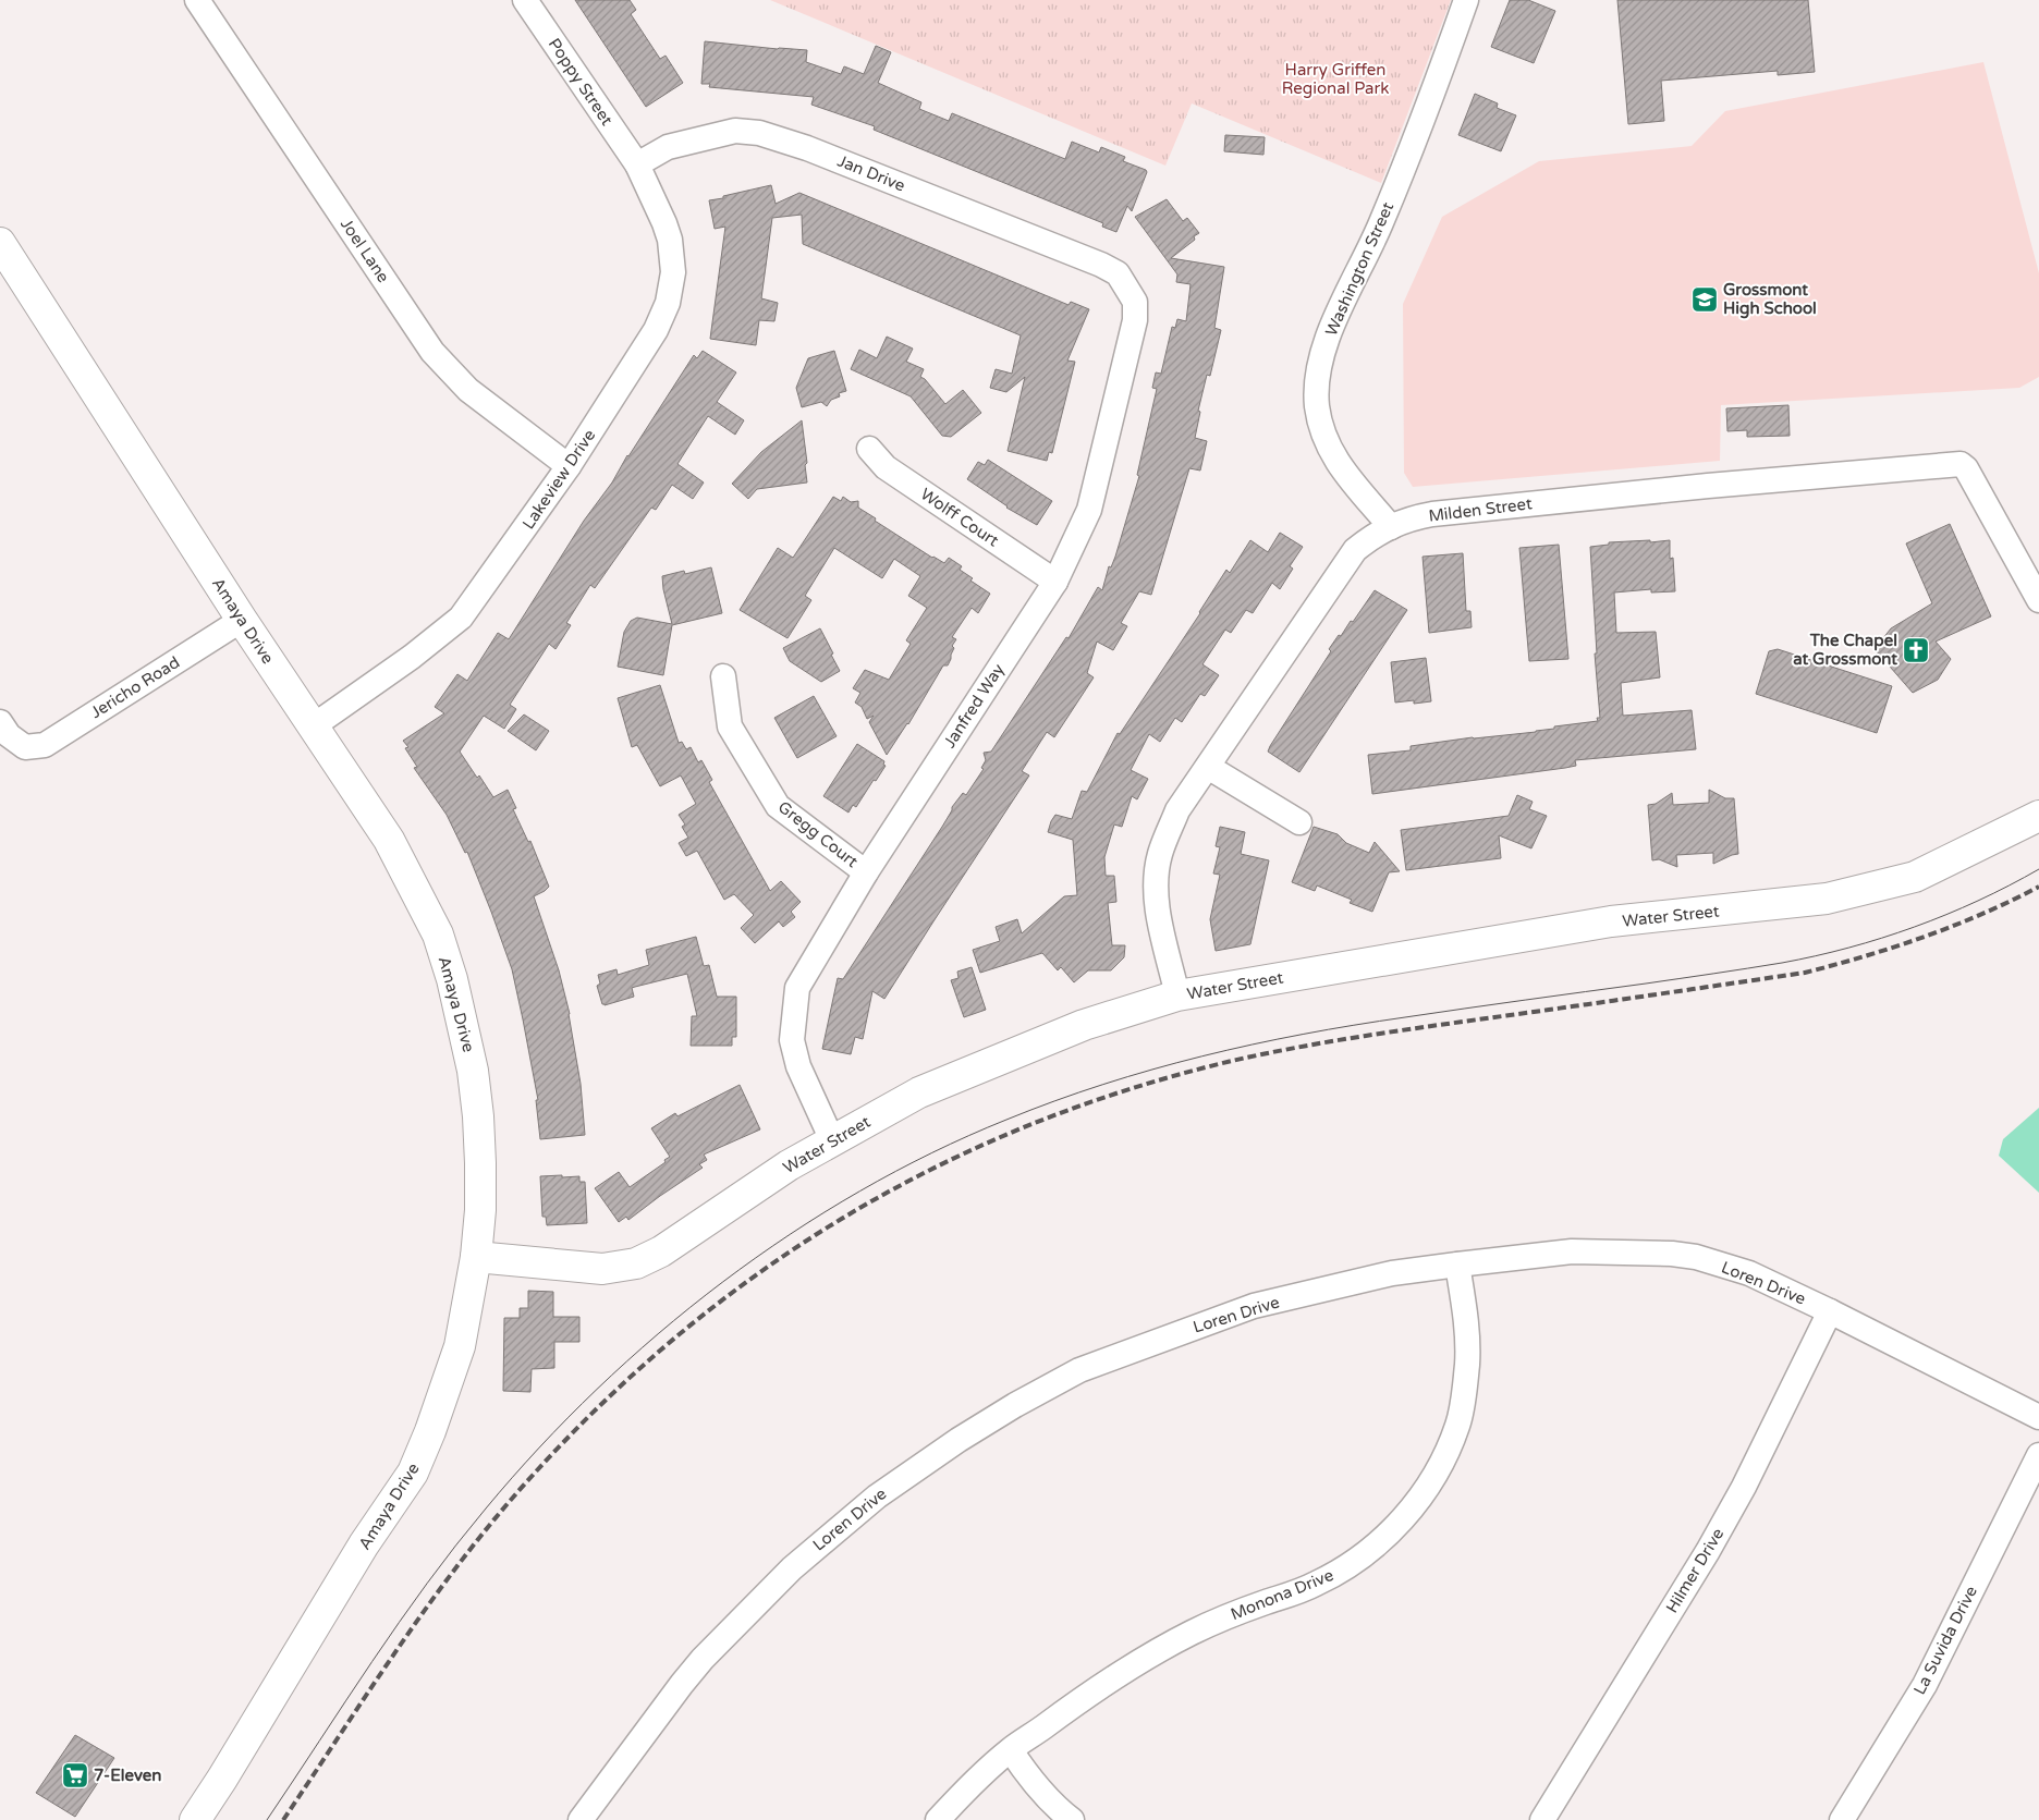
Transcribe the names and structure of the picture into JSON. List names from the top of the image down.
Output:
{
  "streets": {
    "main road": ["Amaya Drive", "Water Street"],
    "street": [
      "Poppy Street",
      "Jan Drive",
      "Joel Lane",
      "Washington Street",
      "Lakeview Drive",
      "Milden Street",
      "Wolff Court",
      "Jericho Road",
      "Janfred Way",
      "Gregg Court",
      "Loren Drive",
      "Hilmer Drive",
      "Monona Drive",
      "La Suvida Drive"
    ]
  },
  "crossings": [
    ["Poppy Street", "Jan Drive"],
    ["Poppy Street", "Lakeview Drive"],
    ["Jan Drive", "Lakeview Drive"],
    ["Jan Drive", "Janfred Way"],
    ["Joel Lane", "Lakeview Drive"],
    ["Washington Street", "Milden Street"],
    ["Lakeview Drive", "Amaya Drive"],
    ["Milden Street", "Water Street"],
    ["Wolff Court", "Janfred Way"],
    ["Amaya Drive", "Jericho Road"],
    ["Amaya Drive", "Water Street"],
    ["Janfred Way", "Gregg Court"],
    ["Janfred Way", "Water Street"],
    ["Loren Drive", "Hilmer Drive"],
    ["Loren Drive", "Monona Drive"]
  ],
  "parks": ["Harry Griffen Regional Park"],
  "places": {
    "school or university": ["Grossmont High School"],
    "church": ["The Chapel at Grossmont"],
    "supermarket": ["7-Eleven"]
  }
}
